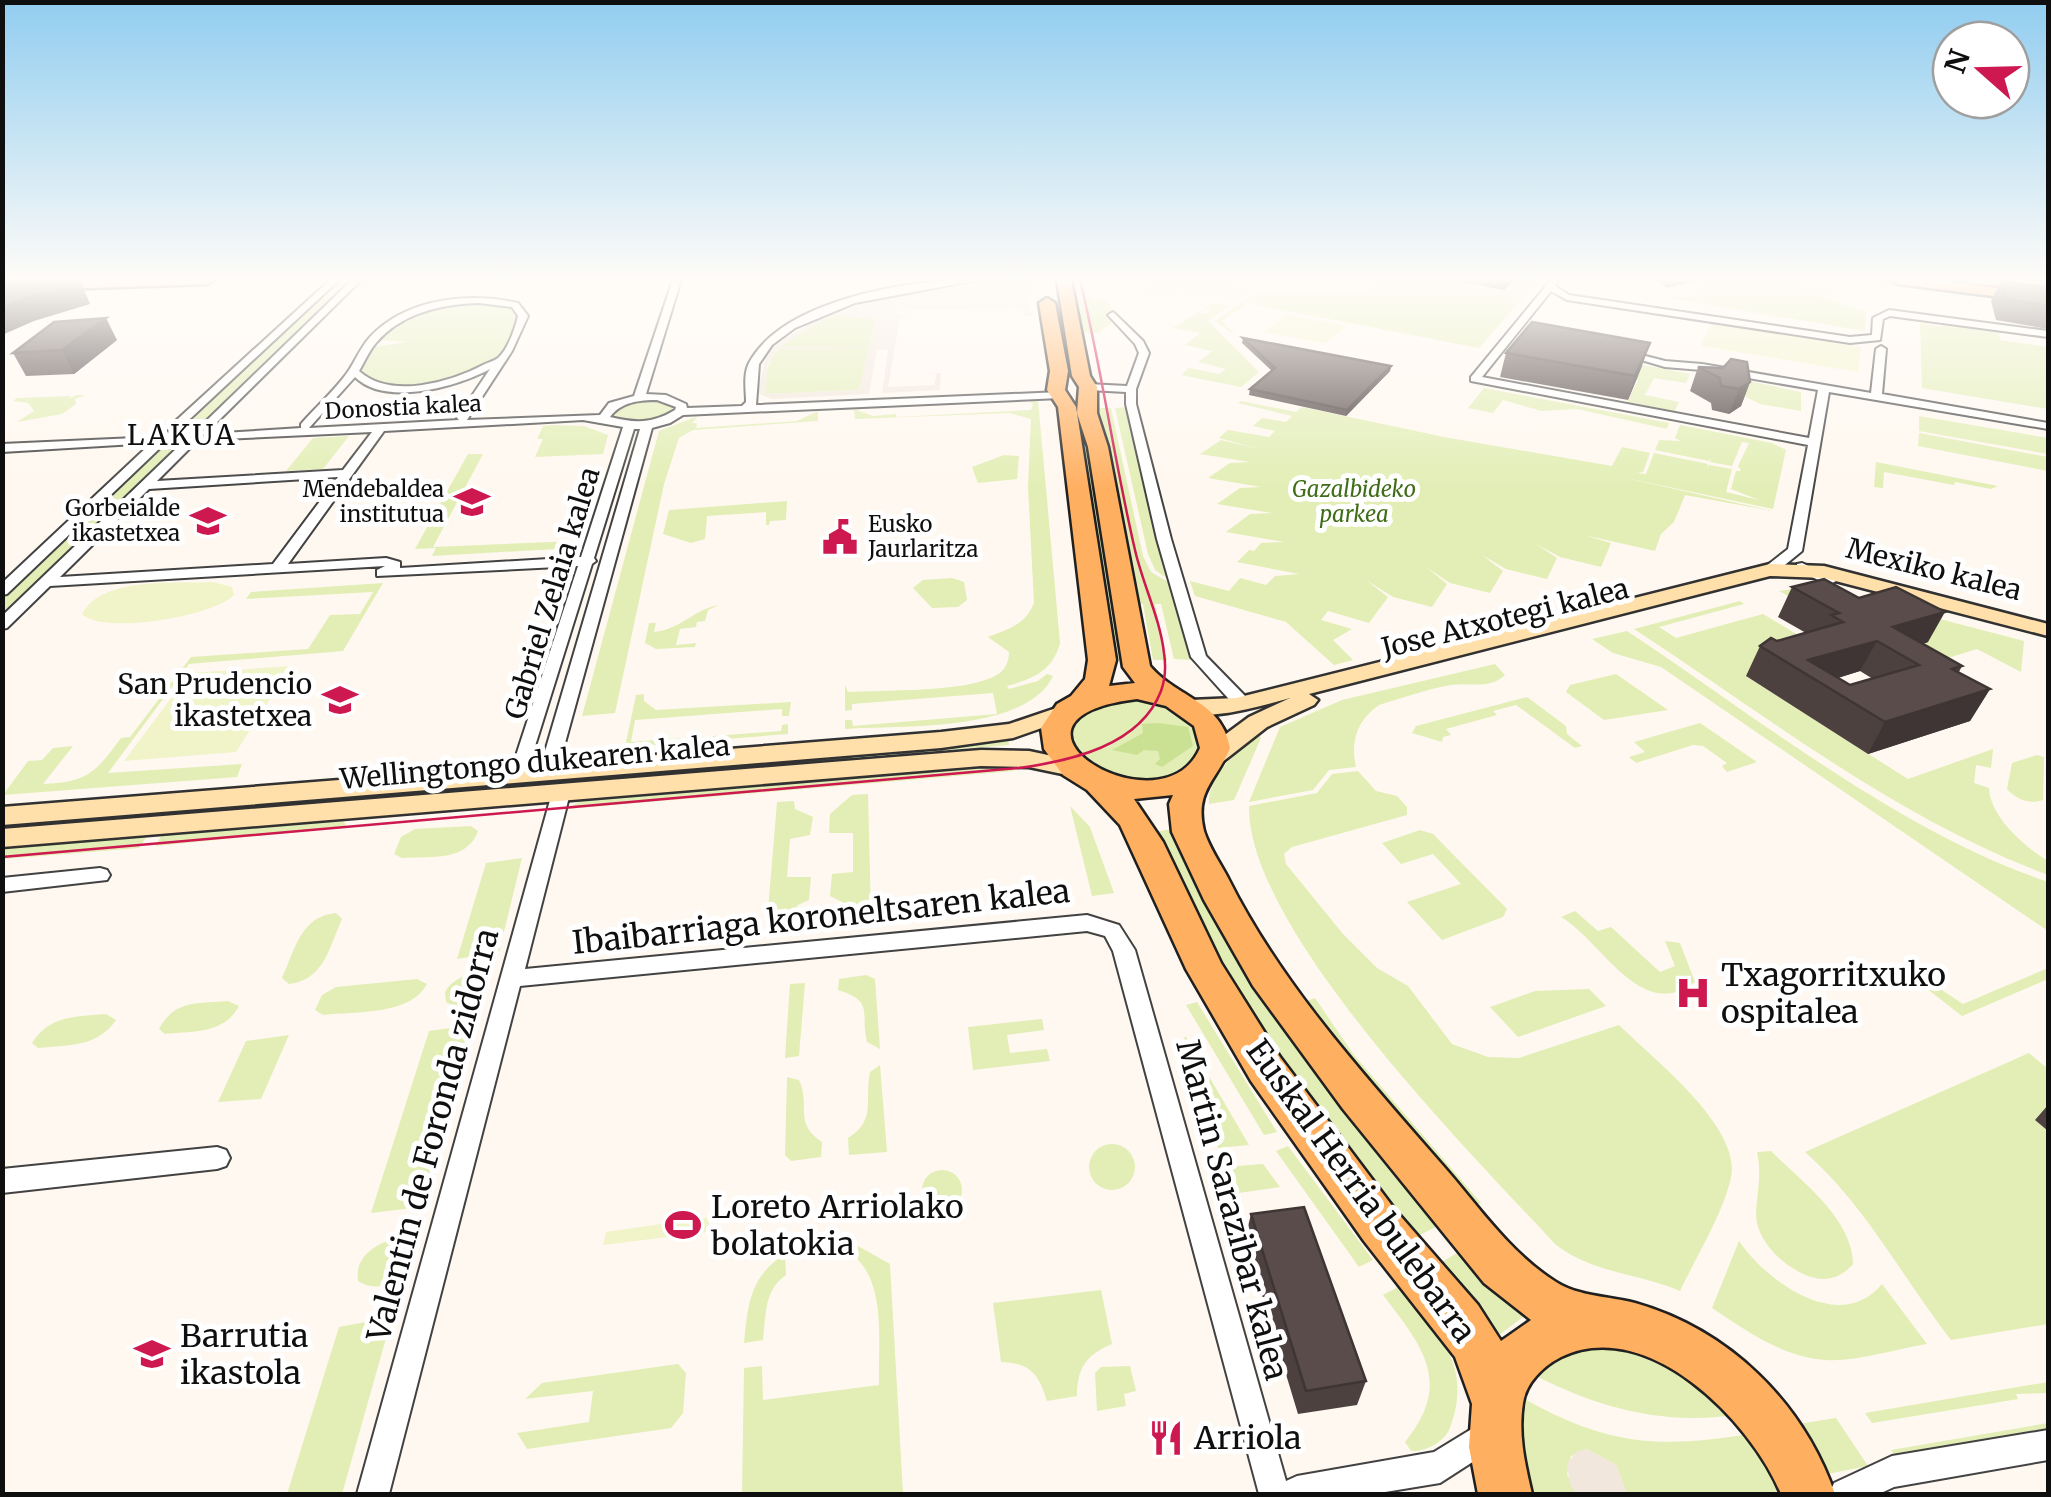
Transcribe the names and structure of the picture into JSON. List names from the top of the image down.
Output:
{
  "streets": {
    "main road": [
      "Mexiko kalea",
      "Jose Atxotegi kalea",
      "Wellingtongo dukearen kalea",
      "Euskal Herria bulebarra"
    ],
    "street": [
      "Donostia kalea",
      "Gabriel Zelaia kalea",
      "Ibaibarriaga koroneltsaren kalea",
      "Valentin de Foronda zidorra",
      "Martin Sarazibar kalea"
    ]
  },
  "crossings": [
    ["Mexiko kalea", "Jose Atxotegi kalea"],
    ["Gabriel Zelaia kalea", "Wellingtongo dukearen kalea"],
    ["Gabriel Zelaia kalea", "Valentin de Foronda zidorra"],
    ["Jose Atxotegi kalea", "Wellingtongo dukearen kalea"],
    ["Jose Atxotegi kalea", "Euskal Herria bulebarra"],
    ["Wellingtongo dukearen kalea", "Valentin de Foronda zidorra"],
    ["Wellingtongo dukearen kalea", "Euskal Herria bulebarra"],
    ["Ibaibarriaga koroneltsaren kalea", "Valentin de Foronda zidorra"],
    ["Ibaibarriaga koroneltsaren kalea", "Martin Sarazibar kalea"]
  ],
  "districts": ["LAKUA"],
  "parks": ["Gazalbideko parkea"],
  "places": {
    "school or university": [
      "Mendebaldea institutua",
      "Gorbeialde ikastetxea",
      "San Prudencio ikastetxea",
      "Barrutia ikastola"
    ],
    "public building": ["Eusko Jaurlaritza"],
    "hospital": ["Txagorritxuko ospitalea"],
    "sports": ["Loreto Arriolako bolatokia"],
    "restaurant": ["Arriola"]
  },
  "north": "left"
}
